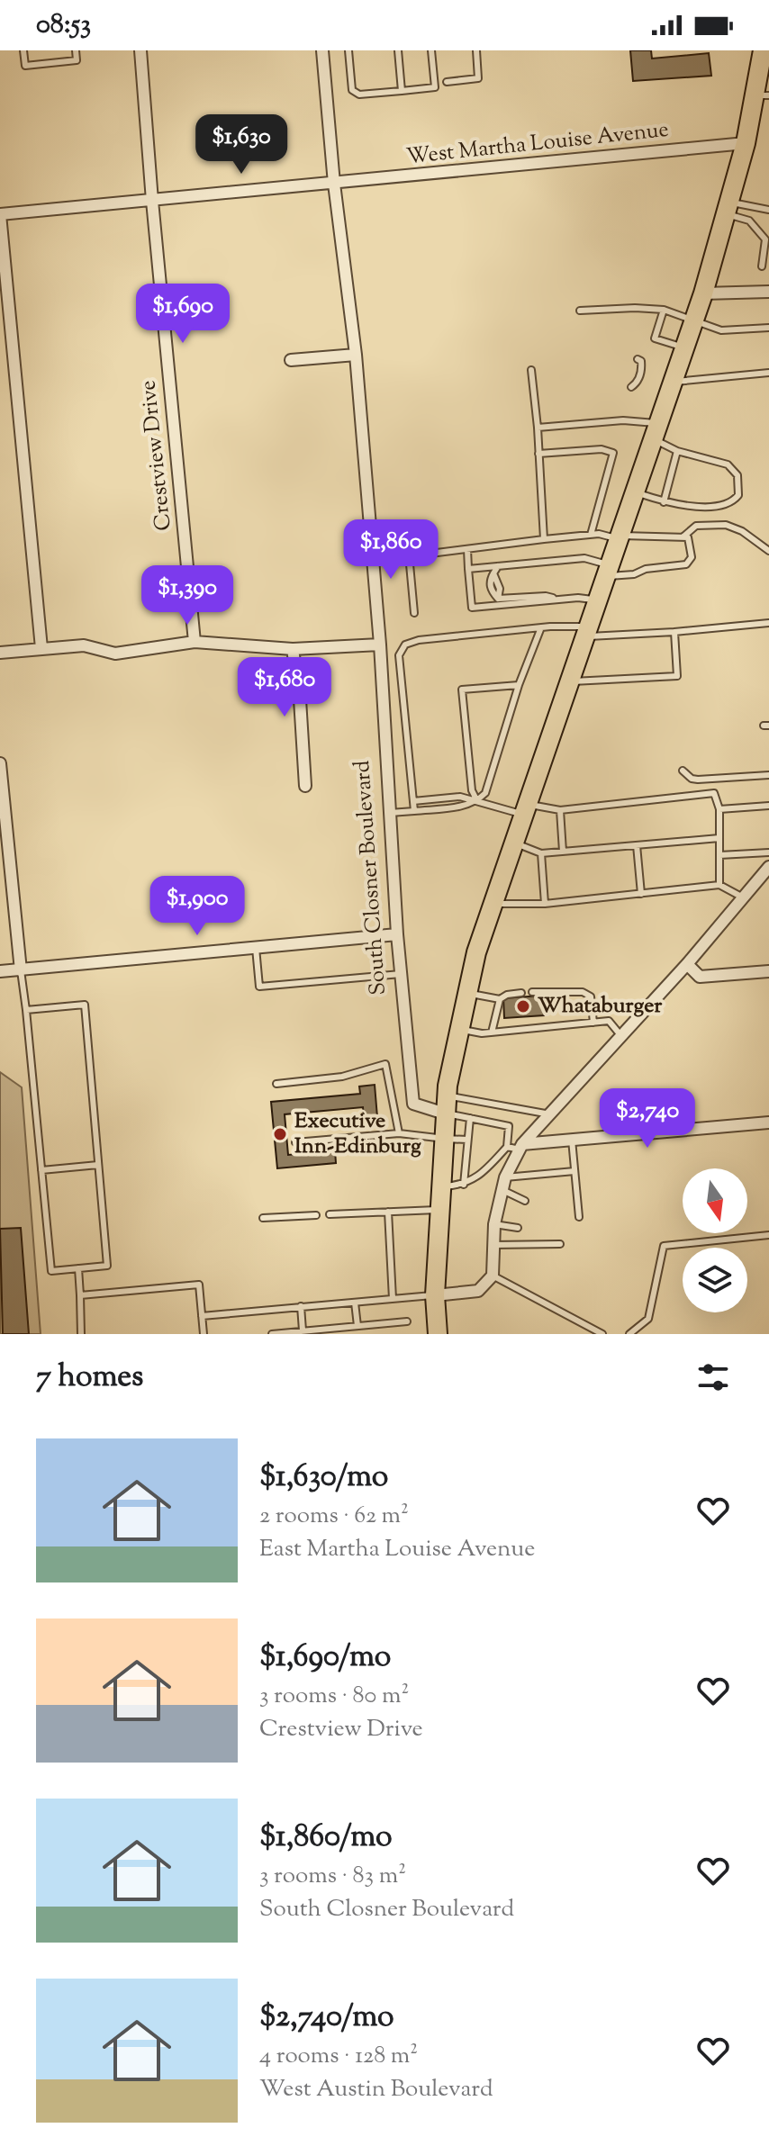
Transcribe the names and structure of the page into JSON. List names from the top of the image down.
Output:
{
  "streets": {
    "street": ["West Martha Louise Avenue", "Crestview Drive", "South Closner Boulevard"]
  },
  "crossings": [
    ["West Martha Louise Avenue", "Crestview Drive"],
    ["West Martha Louise Avenue", "South Closner Boulevard"]
  ],
  "places": ["Whataburger", "Executive Inn-Edinburg"],
  "north": "bottom",
  "page": {
    "status": "08:53",
    "price": [
      "$1,630",
      "$1,690",
      "$1,860",
      "$1,390",
      "$1,680",
      "$1,900",
      "$2,740"
    ],
    "heading": "7 homes",
    "list": [
      {
        "name": "$1,630/mo",
        "note": "2 rooms · 62 m² · East Martha Louise Avenue"
      },
      {
        "name": "$1,690/mo",
        "note": "3 rooms · 80 m² · Crestview Drive"
      },
      {
        "name": "$1,860/mo",
        "note": "3 rooms · 83 m² · South Closner Boulevard"
      },
      {
        "name": "$2,740/mo",
        "note": "4 rooms · 128 m² · West Austin Boulevard"
      }
    ]
  }
}
